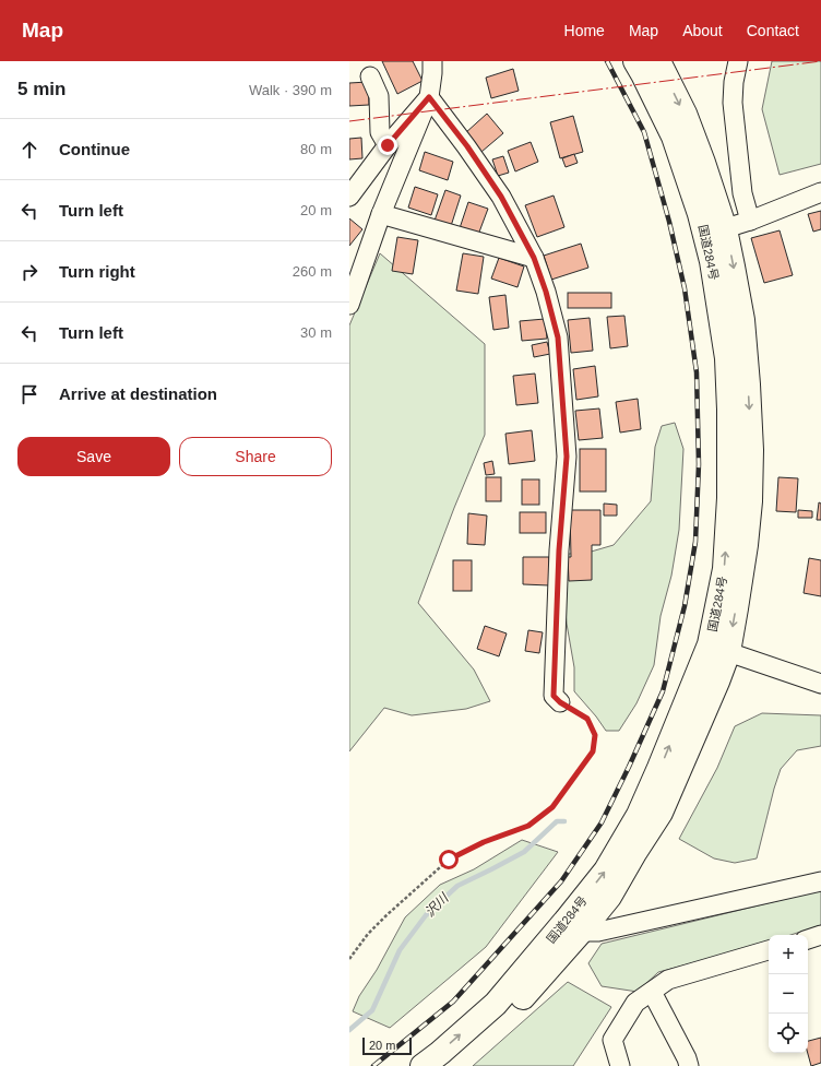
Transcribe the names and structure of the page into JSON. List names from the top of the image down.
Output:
{
  "streets": {
    "highway": ["国道284号"]
  },
  "water": ["沢川"],
  "scale_bar": "20 m",
  "page": {
    "header": "Map",
    "nav": [
      "Home",
      "Map",
      "About",
      "Contact"
    ],
    "heading": ["5 min", "Walk · 390 m"],
    "list": [
      ["Continue", "80 m"],
      ["Turn left", "20 m"],
      ["Turn right", "260 m"],
      ["Turn left", "30 m"],
      "Arrive at destination"
    ],
    "buttons": ["Save", "Share"],
    "map_buttons": ["+", "−"],
    "scale": "20 m"
  }
}
